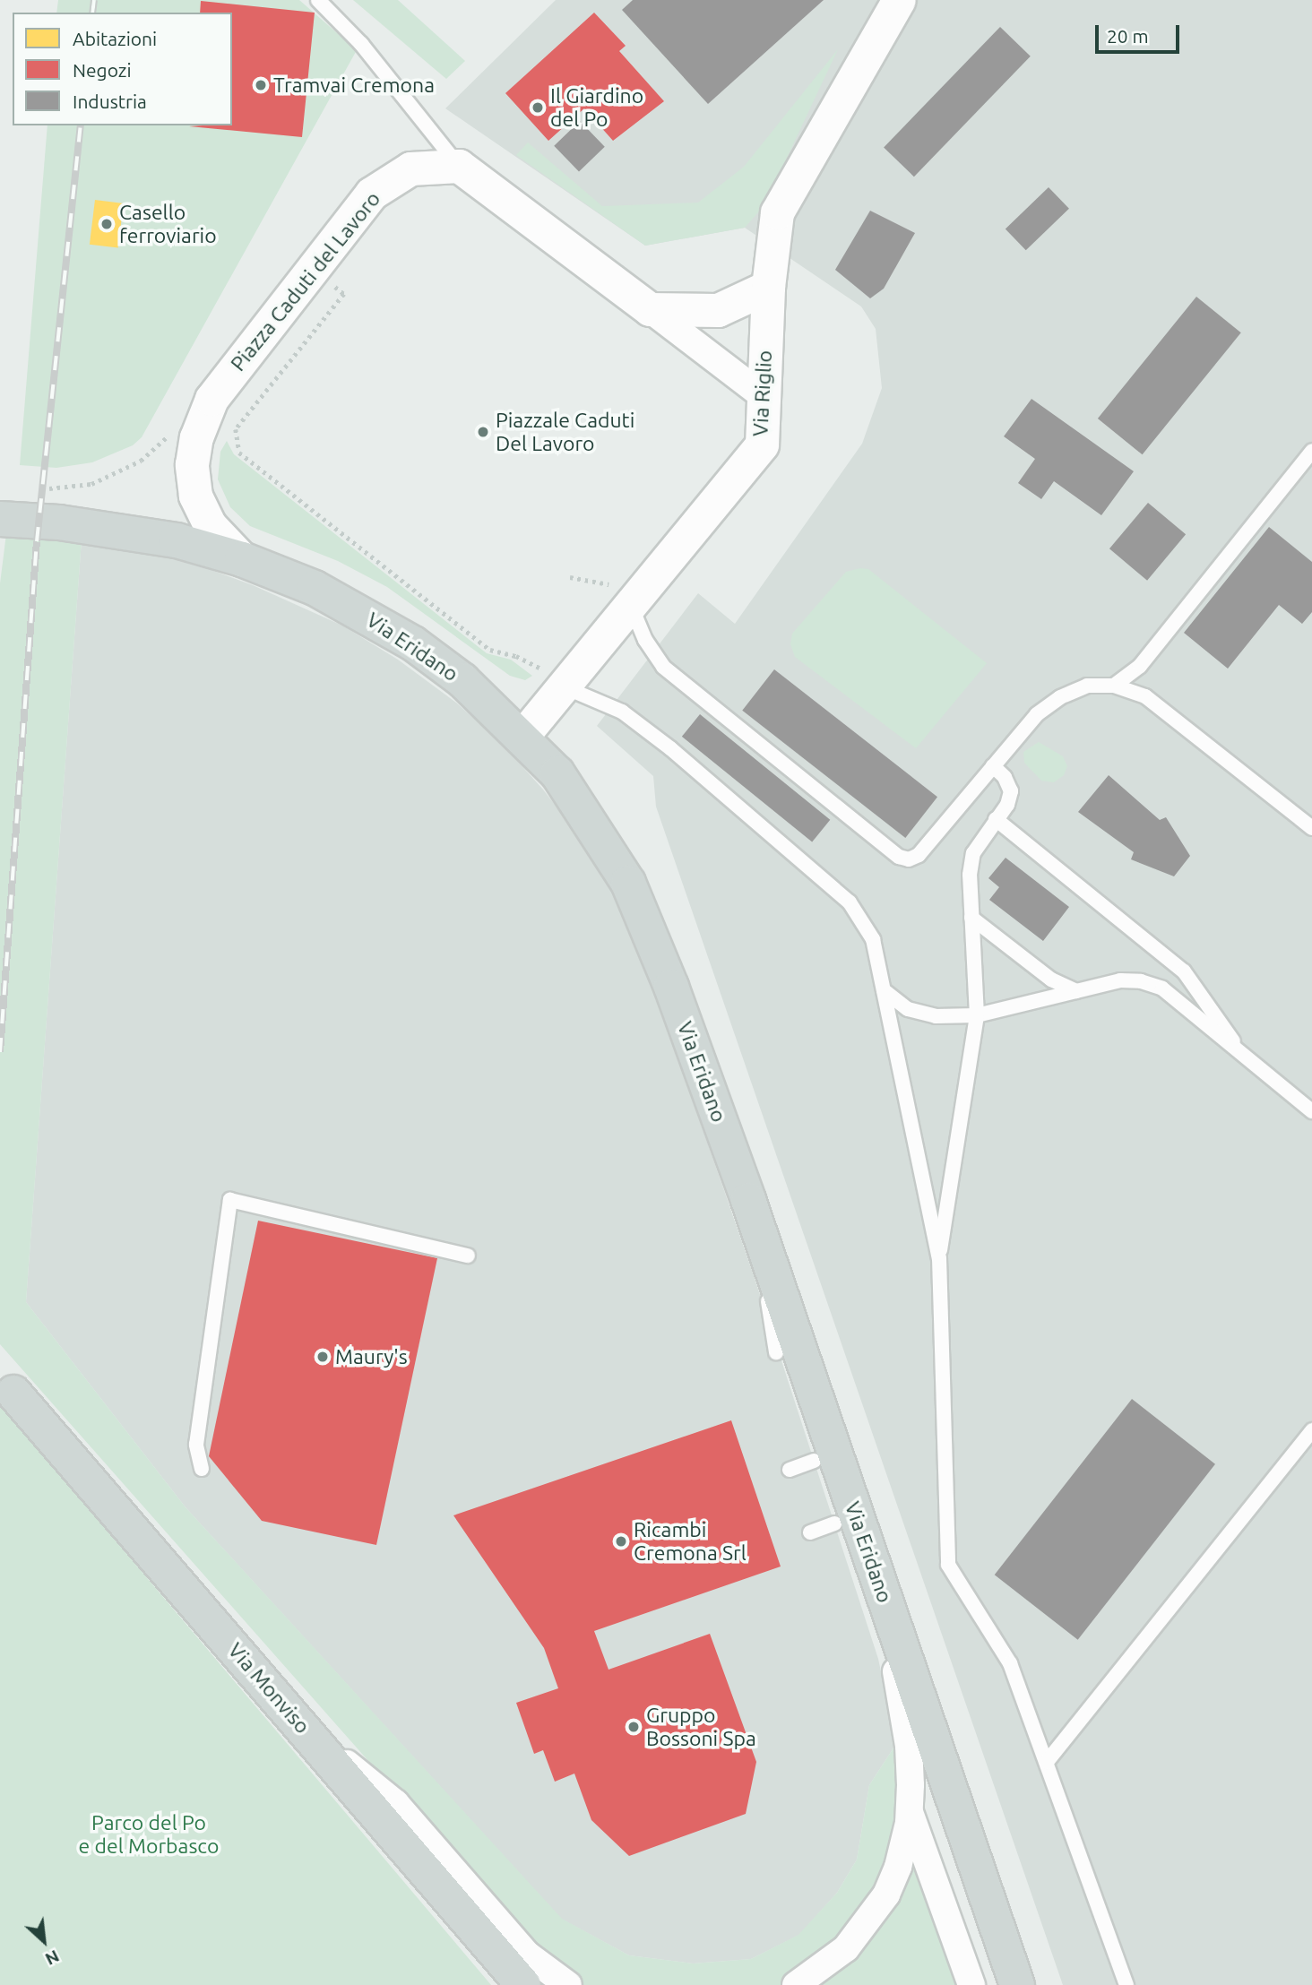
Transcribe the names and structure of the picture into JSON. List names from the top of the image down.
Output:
{
  "streets": {
    "main road": ["Via Eridano", "Via Monviso"],
    "street": ["Piazza Caduti del Lavoro", "Via Riglio"]
  },
  "crossings": [
    ["Piazza Caduti del Lavoro", "Via Eridano"],
    ["Via Riglio", "Via Eridano"]
  ],
  "parks": ["Parco del Po e del Morbasco"],
  "places": [
    "Tramvai Cremona",
    "Il Giardino del Po",
    "Casello ferroviario",
    "Piazzale Caduti Del Lavoro",
    "Maury's",
    "Ricambi Cremona Srl",
    "Gruppo Bossoni Spa"
  ],
  "legend": ["Abitazioni", "Negozi", "Industria"],
  "scale_bar": "20 m",
  "north": "bottom right"
}
